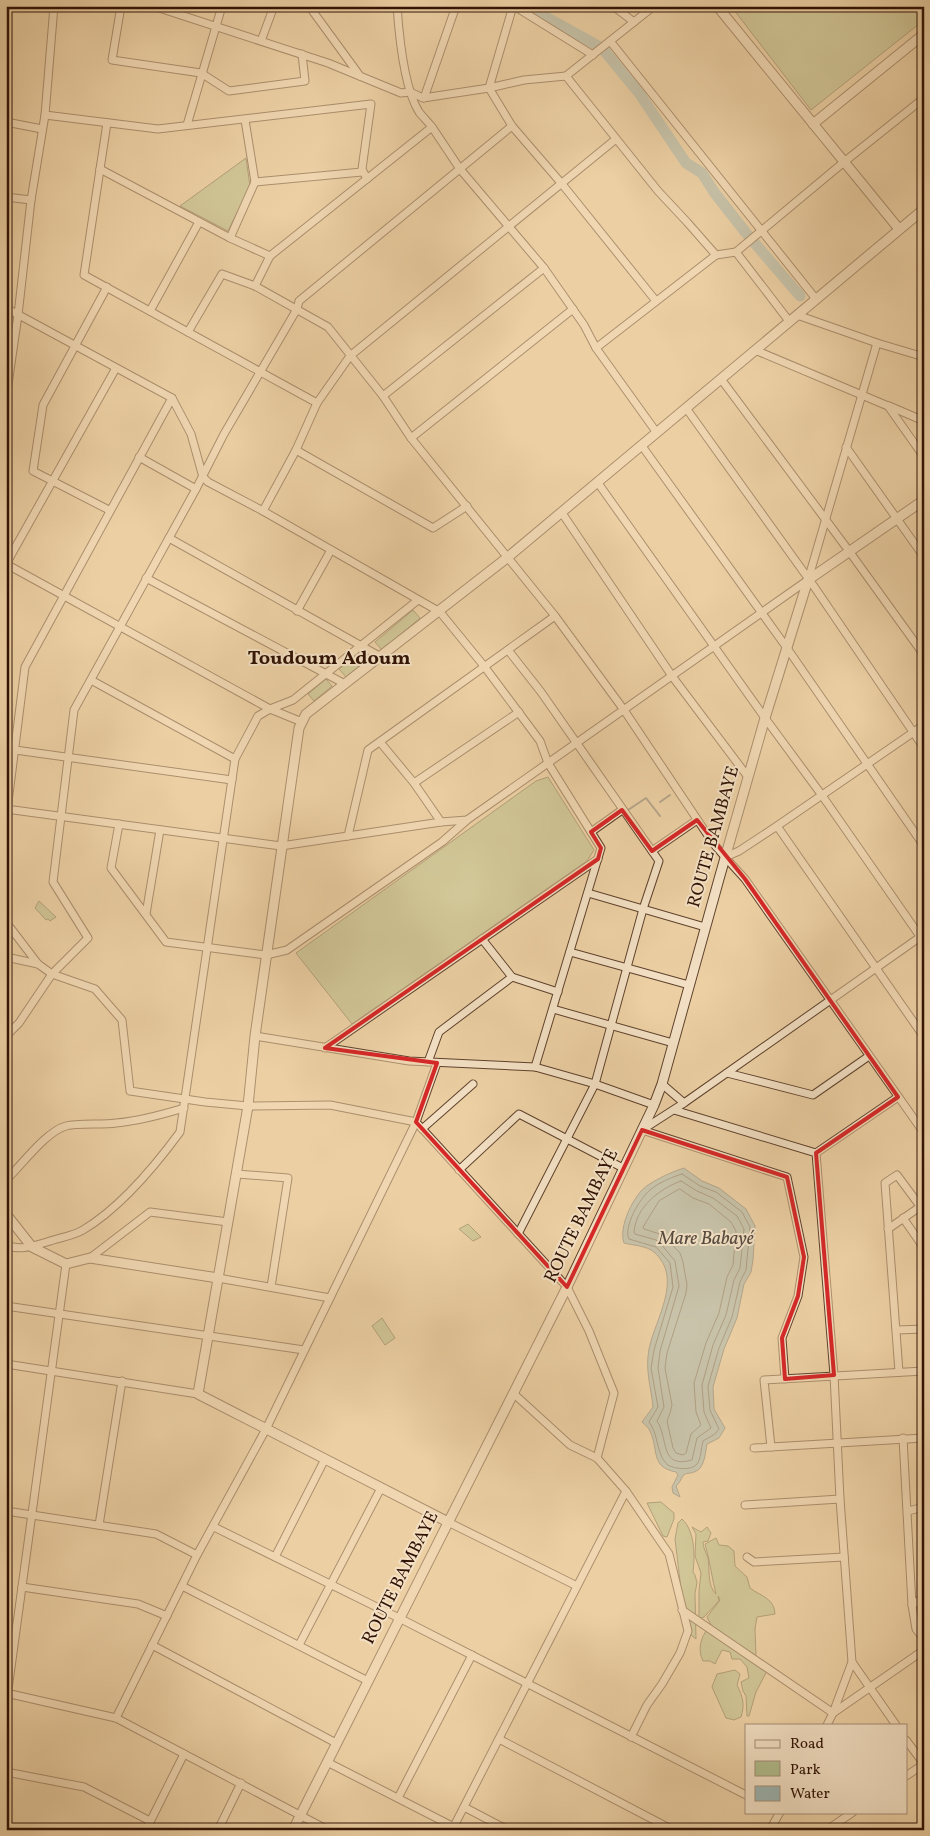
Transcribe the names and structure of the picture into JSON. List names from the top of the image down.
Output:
{
  "streets": {
    "street": ["ROUTE BAMBAYE"]
  },
  "districts": ["Toudoum Adoum"],
  "water": ["Mare Babayé"],
  "legend": ["Road", "Park", "Water"]
}
